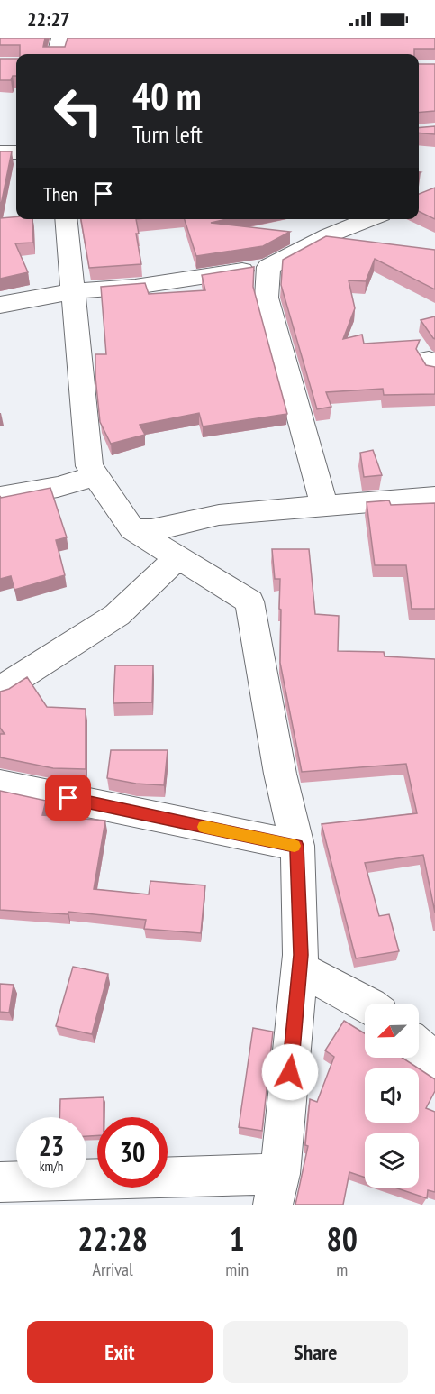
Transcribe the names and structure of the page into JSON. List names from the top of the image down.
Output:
{
  "north": "bottom left",
  "page": {
    "status": "22:27",
    "turn": ["40 m", "Turn left"],
    "then": "Then",
    "speed": "23 km/h",
    "limit": "30",
    "eta": [
      "22:28",
      "Arrival",
      "1",
      "min",
      "80",
      "m"
    ],
    "buttons": ["Exit", "Share"]
  }
}
